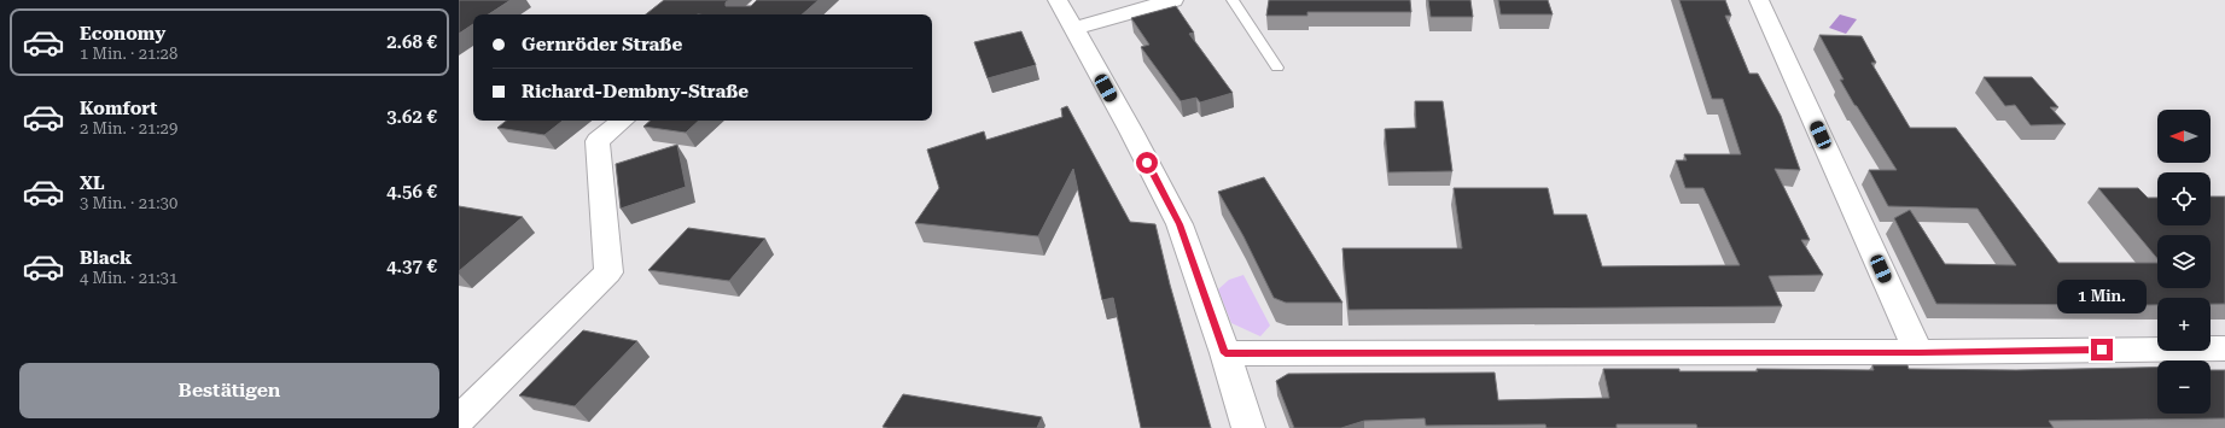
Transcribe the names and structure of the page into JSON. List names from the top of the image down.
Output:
{
  "north": "left",
  "page": {
    "list": [
      {
        "name": "Economy",
        "note": "1 Min. · 21:28",
        "value": "2.68 €"
      },
      {
        "name": "Komfort",
        "note": "2 Min. · 21:29",
        "value": "3.62 €"
      },
      {
        "name": "XL",
        "note": "3 Min. · 21:30",
        "value": "4.56 €"
      },
      {
        "name": "Black",
        "note": "4 Min. · 21:31",
        "value": "4.37 €"
      }
    ],
    "banner": ["Gernröder Straße", "Richard-Dembny-Straße"],
    "map_buttons": ["+", "−"],
    "bubble": "1 Min.",
    "buttons": "Bestätigen"
  }
}
